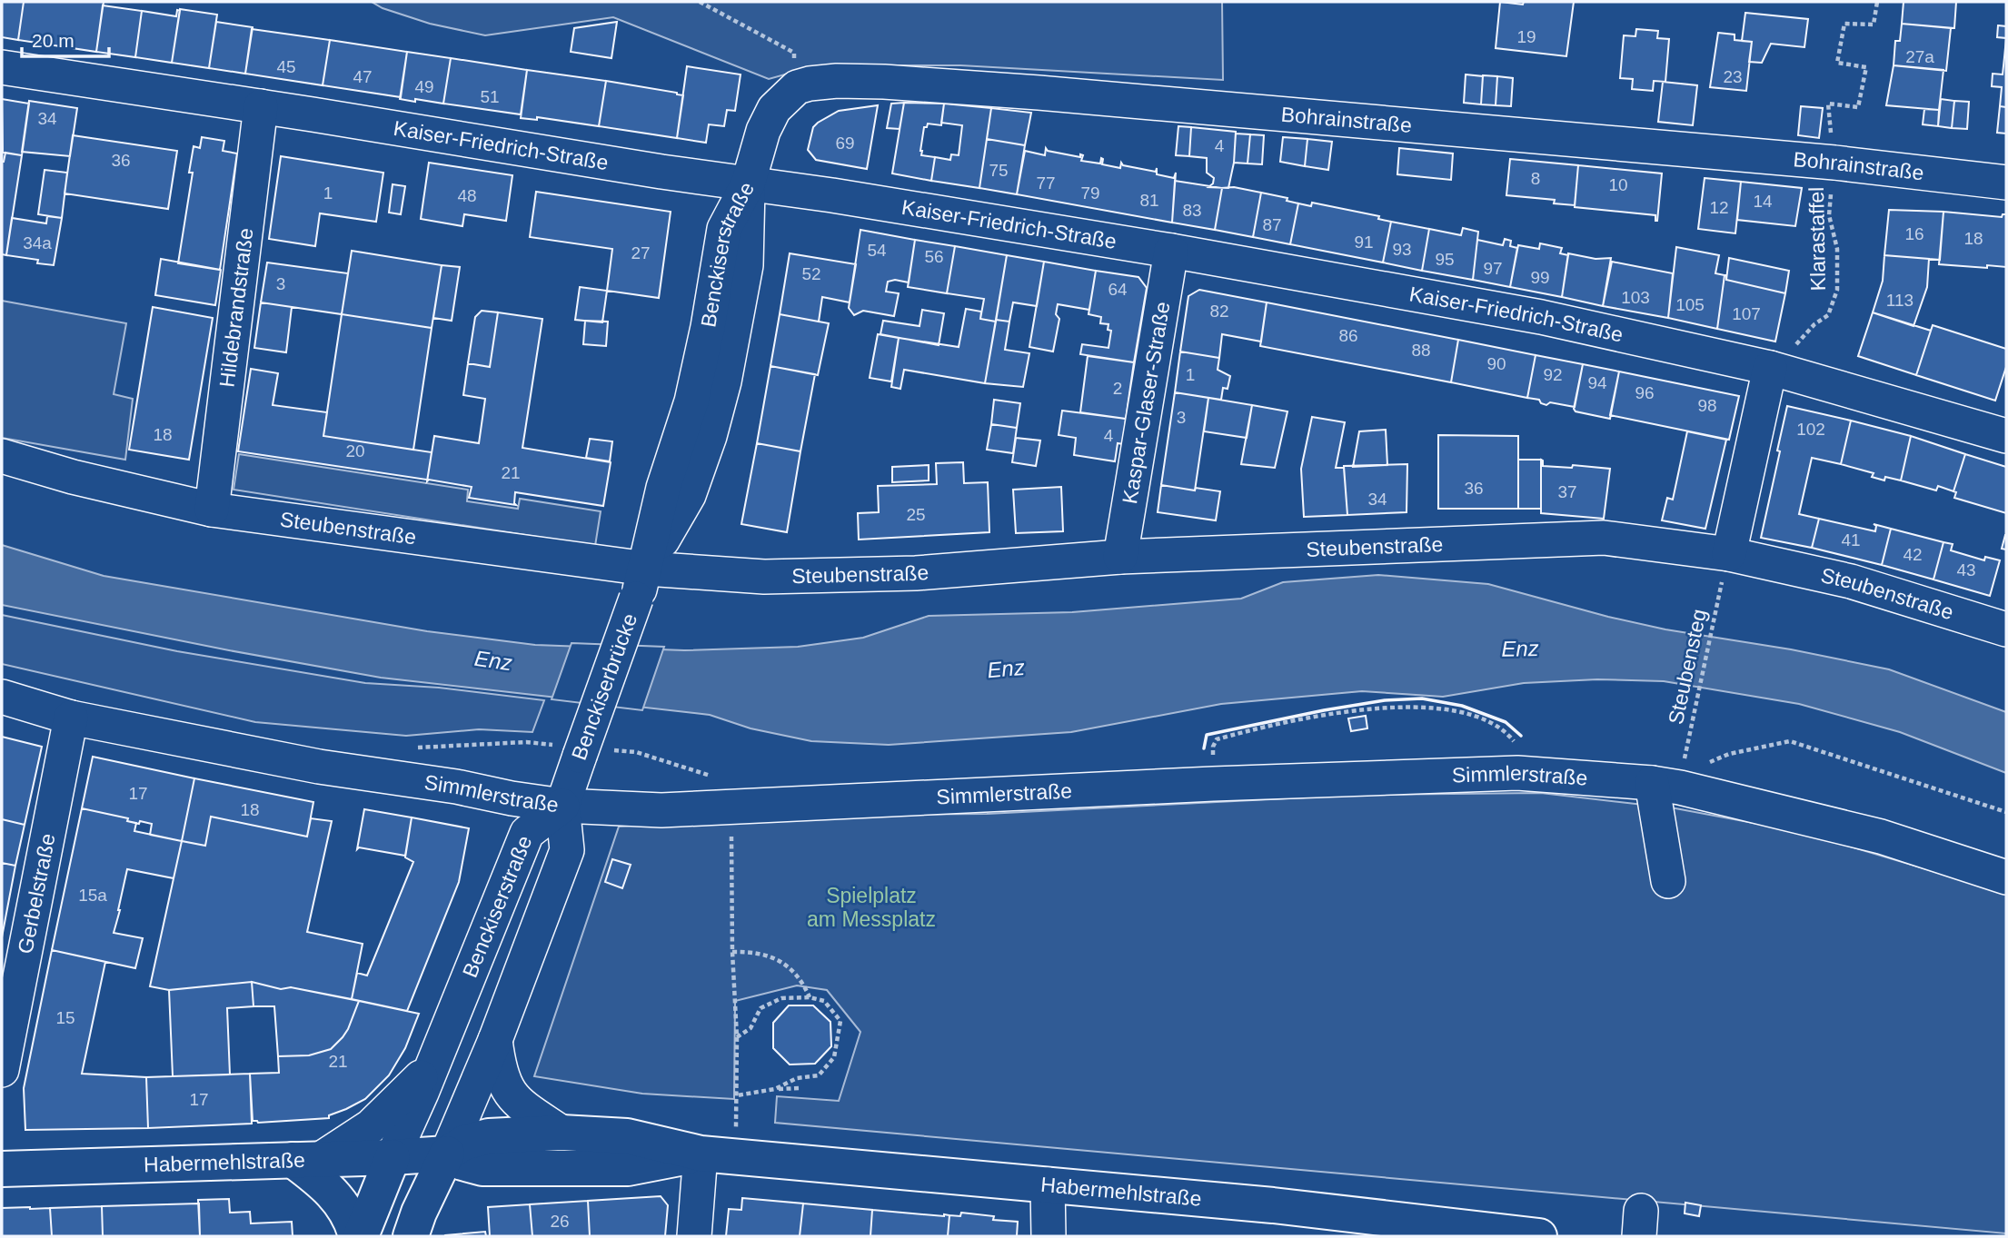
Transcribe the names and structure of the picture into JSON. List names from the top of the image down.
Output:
{
  "streets": {
    "main road": ["Benckiserstraße", "Habermehlstraße"],
    "street": [
      "Bohrainstraße",
      "Kaiser-Friedrich-Straße",
      "Hildebrandstraße",
      "Kaspar-Glaser-Straße",
      "Steubenstraße",
      "Benckiserbrücke",
      "Simmlerstraße",
      "Gerbelstraße"
    ],
    "path": ["Klarastaffel", "Steubensteg"]
  },
  "crossings": [
    ["Bohrainstraße", "Kaiser-Friedrich-Straße"],
    ["Bohrainstraße", "Klarastaffel"],
    ["Bohrainstraße", "Benckiserstraße"],
    ["Kaiser-Friedrich-Straße", "Klarastaffel"],
    ["Kaiser-Friedrich-Straße", "Benckiserstraße"],
    ["Kaiser-Friedrich-Straße", "Hildebrandstraße"],
    ["Kaiser-Friedrich-Straße", "Kaspar-Glaser-Straße"],
    ["Benckiserstraße", "Steubenstraße"],
    ["Benckiserstraße", "Benckiserbrücke"],
    ["Benckiserstraße", "Simmlerstraße"],
    ["Benckiserstraße", "Habermehlstraße"],
    ["Hildebrandstraße", "Steubenstraße"],
    ["Kaspar-Glaser-Straße", "Steubenstraße"],
    ["Steubenstraße", "Benckiserbrücke"],
    ["Benckiserbrücke", "Simmlerstraße"],
    ["Simmlerstraße", "Gerbelstraße"]
  ],
  "water": ["Enz"],
  "parks": ["Spielplatz am Messplatz"],
  "house_numbers": [
    "19",
    "27a",
    "45",
    "47",
    "23",
    "49",
    "51",
    "34",
    "69",
    "4",
    "36",
    "75",
    "8",
    "77",
    "10",
    "1",
    "79",
    "48",
    "81",
    "14",
    "12",
    "83",
    "87",
    "16",
    "18",
    "91",
    "34a",
    "93",
    "54",
    "27",
    "56",
    "95",
    "97",
    "52",
    "99",
    "3",
    "64",
    "103",
    "113",
    "105",
    "82",
    "107",
    "86",
    "88",
    "90",
    "1",
    "92",
    "94",
    "2",
    "96",
    "98",
    "3",
    "102",
    "18",
    "4",
    "20",
    "21",
    "36",
    "37",
    "34",
    "25",
    "41",
    "42",
    "43",
    "17",
    "18",
    "15a",
    "15",
    "21",
    "17",
    "26"
  ],
  "scale_bar": "20 m"
}
